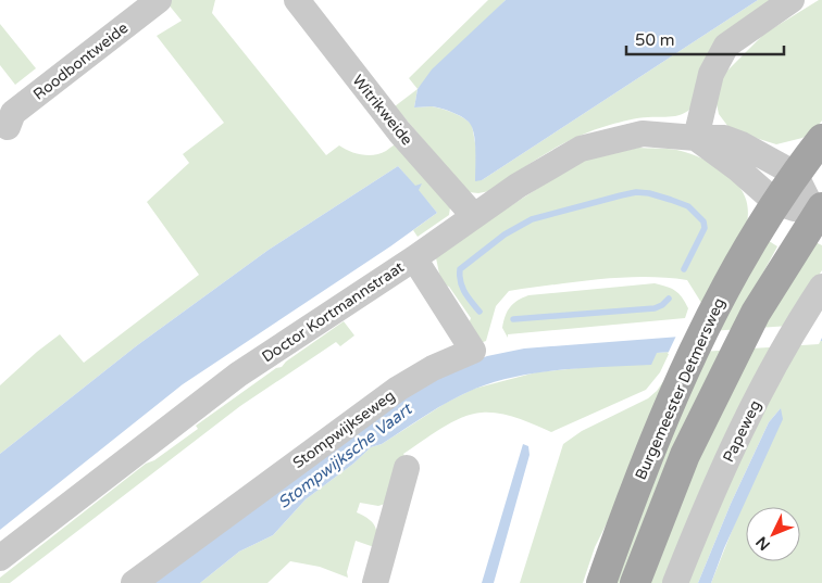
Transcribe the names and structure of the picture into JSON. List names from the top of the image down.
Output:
{
  "streets": {
    "main road": ["Burgemeester Detmersweg"],
    "street": [
      "Roodbontweide",
      "Witrikweide",
      "Doctor Kortmannstraat",
      "Stompwijkseweg",
      "Papeweg"
    ]
  },
  "crossings": [
    ["Witrikweide", "Doctor Kortmannstraat"],
    ["Doctor Kortmannstraat", "Stompwijkseweg"]
  ],
  "water": ["Stompwijksche Vaart"],
  "scale_bar": "50 m",
  "north": "bottom left"
}
